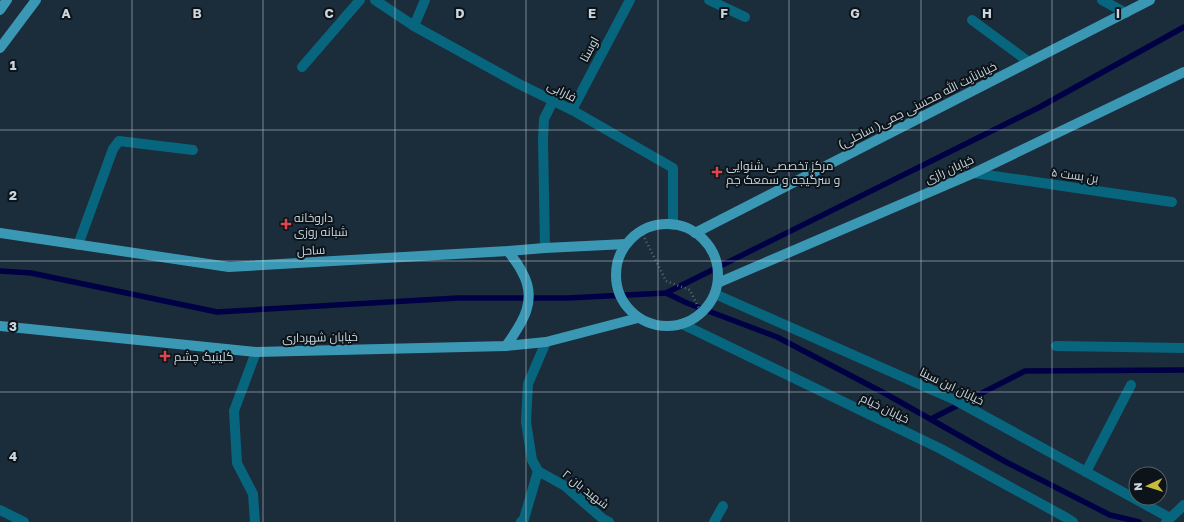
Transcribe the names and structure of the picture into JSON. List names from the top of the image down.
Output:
{
  "streets": {
    "main road": [
      "خیابانآیت الله محسنی جمی( ساحلی)",
      "خیابان رازی",
      "ساحل",
      "خیابان شهرداری"
    ],
    "street": [
      "اوستا",
      "فارابی",
      "بن بست ۵",
      "خیابان ابن سینا",
      "خیابان خیام",
      "شهید بان ۲"
    ]
  },
  "crossings": [
    ["اوستا", "فارابی"],
    ["خیابان رازی", "بن بست ۵"]
  ],
  "places": {
    "health": ["مرکز تخصصی شنوایی و سرگیجه و سمعک جم", "داروخانه شبانه روزی", "کلینیک چشم"]
  },
  "north": "left",
  "grid": {
    "columns": [
      "A",
      "B",
      "C",
      "D",
      "E",
      "F",
      "G",
      "H",
      "I"
    ],
    "rows": [
      "1",
      "2",
      "3",
      "4"
    ]
  }
}
